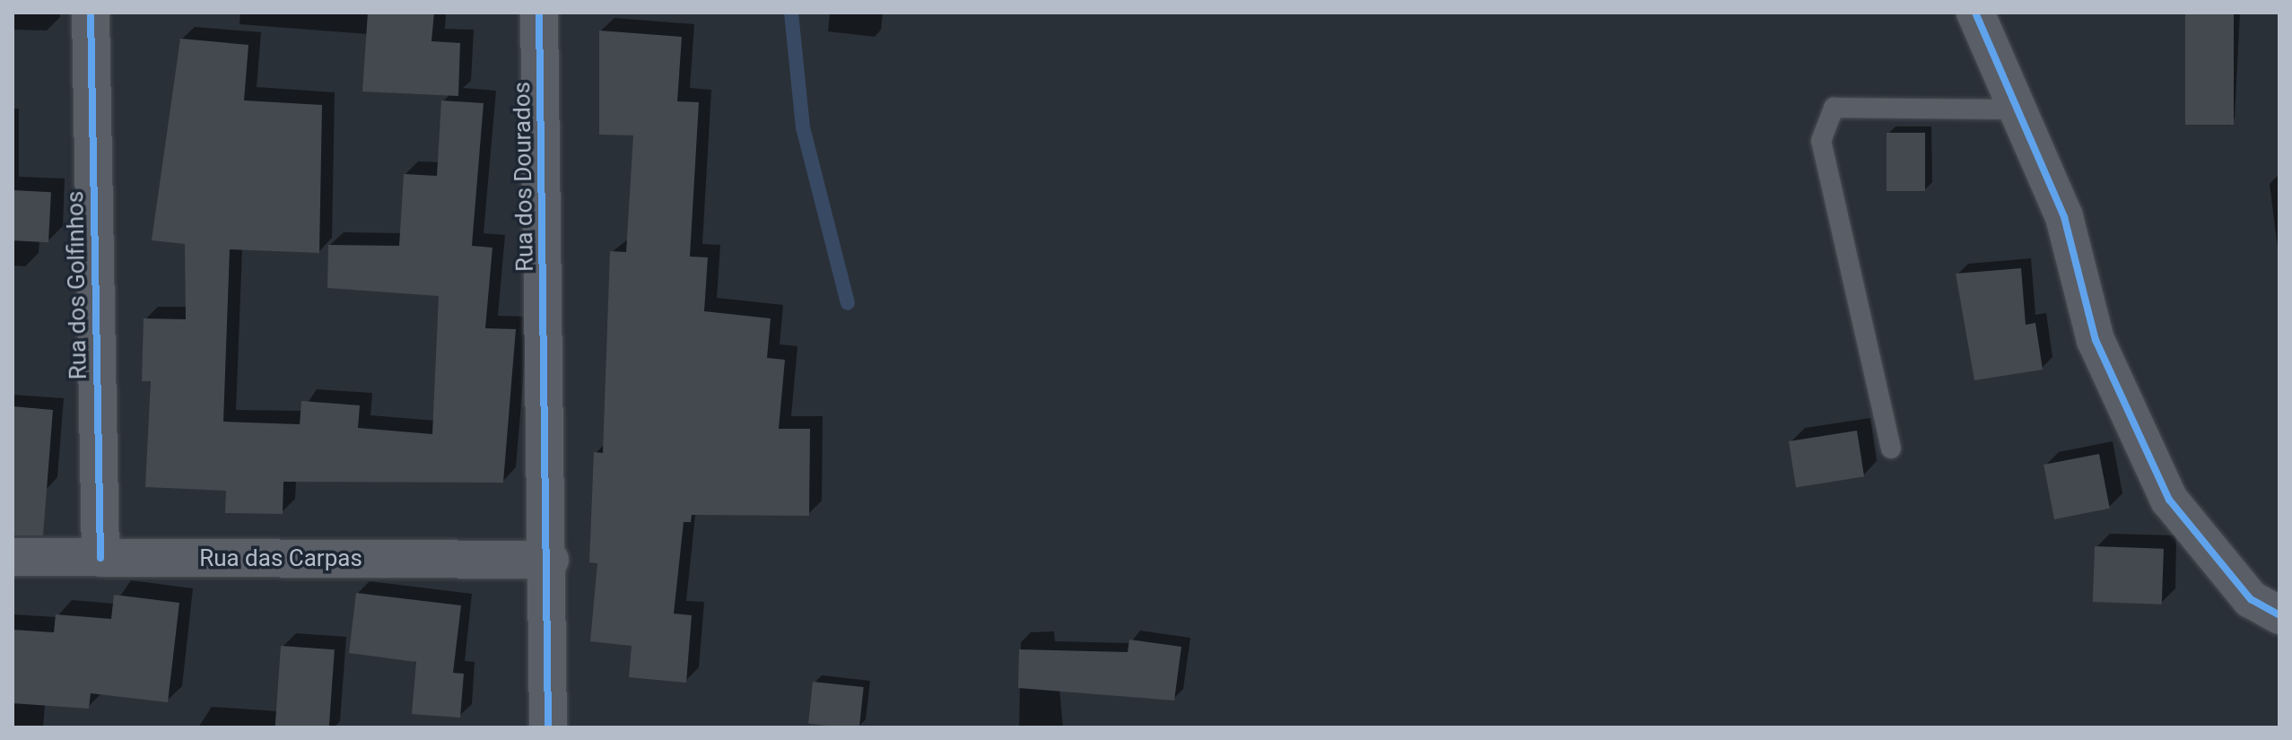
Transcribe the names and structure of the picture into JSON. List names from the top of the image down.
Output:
{
  "streets": {
    "street": ["Rua dos Dourados", "Rua dos Golfinhos", "Rua das Carpas"]
  },
  "crossings": [
    ["Rua dos Dourados", "Rua das Carpas"],
    ["Rua dos Golfinhos", "Rua das Carpas"]
  ]
}
